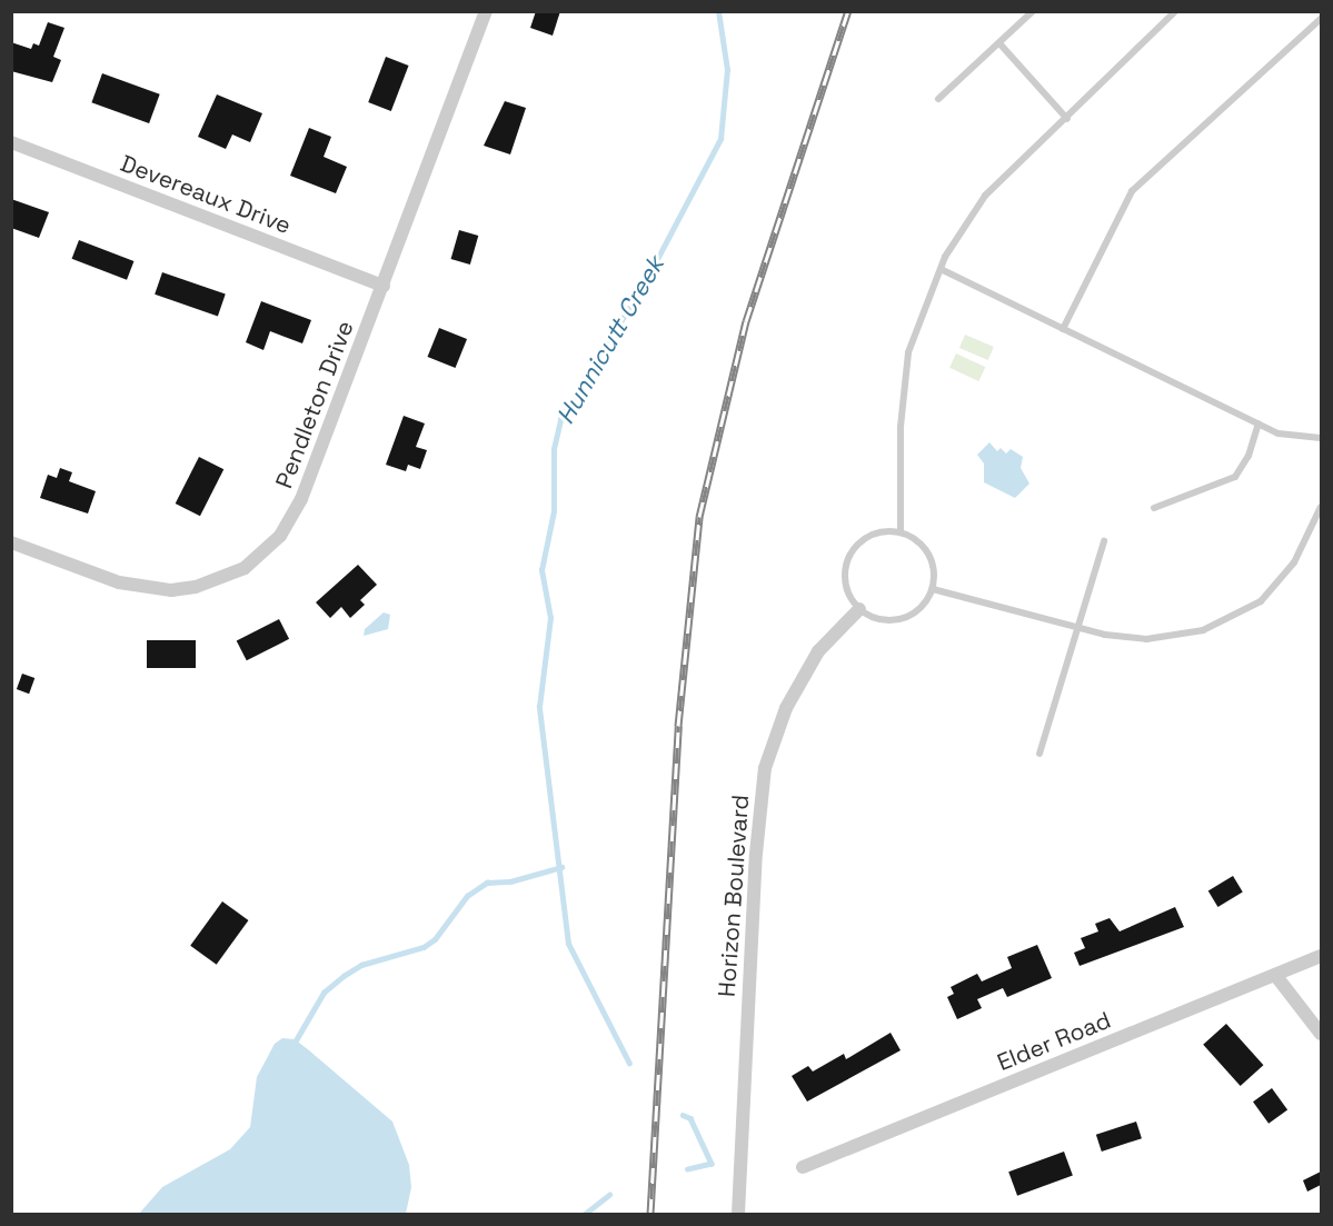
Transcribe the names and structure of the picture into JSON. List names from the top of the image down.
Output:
{
  "streets": {
    "street": [
      "Devereaux Drive",
      "Pendleton Drive",
      "Horizon Boulevard",
      "Elder Road"
    ]
  },
  "crossings": [
    ["Devereaux Drive", "Pendleton Drive"]
  ],
  "water": ["Hunnicutt Creek"]
}
